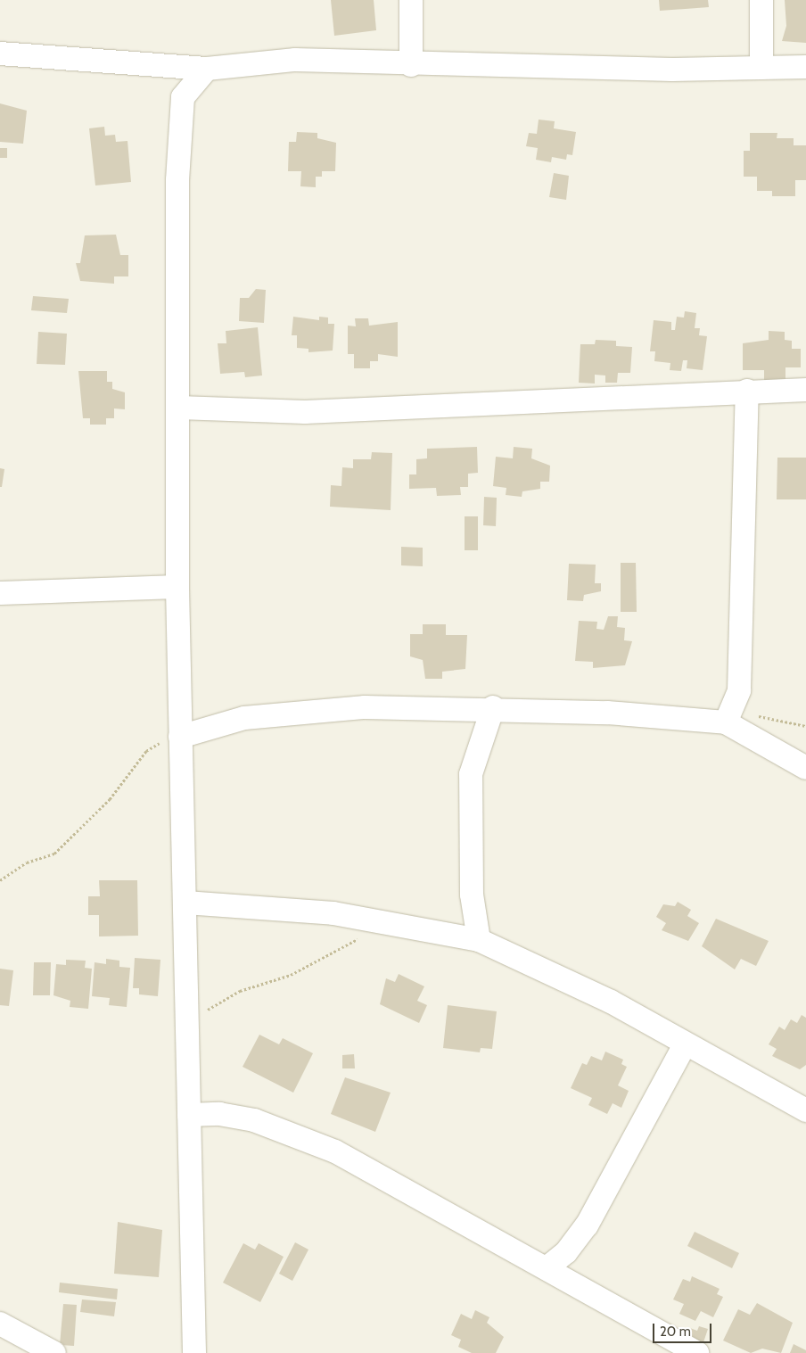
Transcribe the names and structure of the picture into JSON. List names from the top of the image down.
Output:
{
  "scale_bar": "20 m"
}
